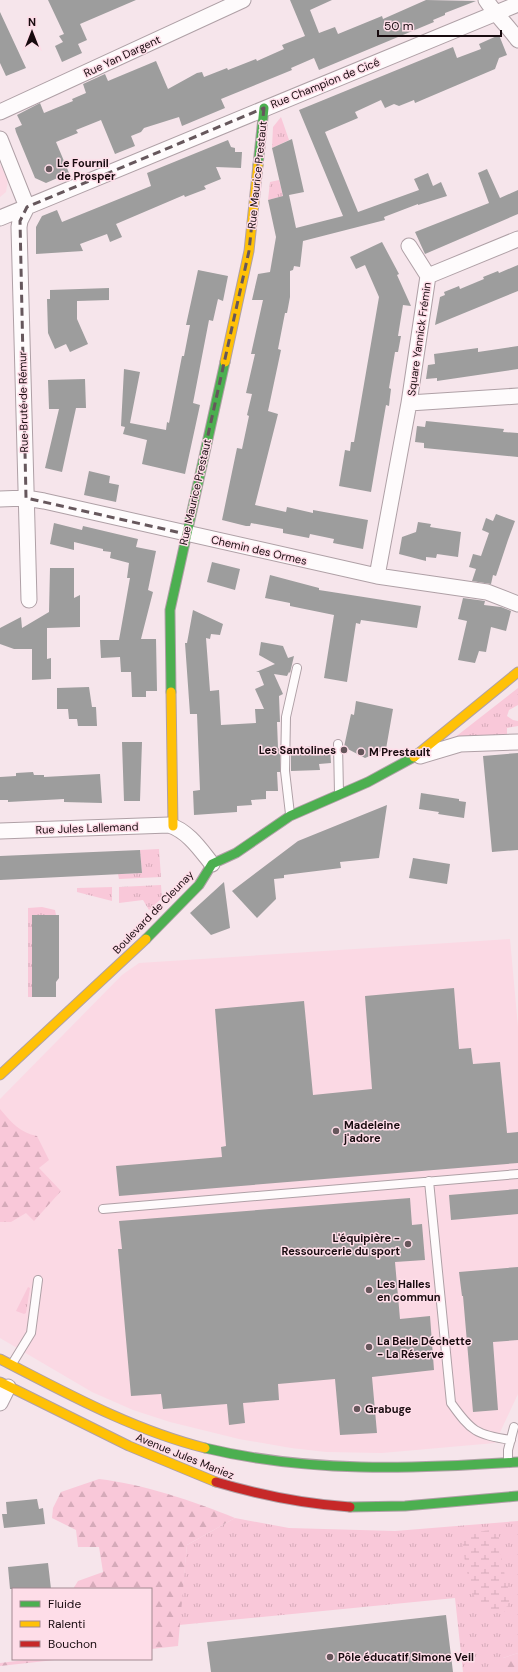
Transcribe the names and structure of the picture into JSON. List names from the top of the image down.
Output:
{
  "streets": {
    "main road": ["Rue Maurice Prestaut", "Boulevard de Cleunay", "Avenue Jules Maniez"],
    "street": [
      "Rue Yan Dargent",
      "Rue Champion de Cicé",
      "Square Yannick Frémin",
      "Rue Bruté de Rémur",
      "Chemin des Ormes",
      "Rue Jules Lallemand"
    ]
  },
  "crossings": [
    ["Rue Champion de Cicé", "Rue Maurice Prestaut"],
    ["Rue Champion de Cicé", "Rue Bruté de Rémur"],
    ["Rue Maurice Prestaut", "Chemin des Ormes"],
    ["Rue Maurice Prestaut", "Rue Jules Lallemand"],
    ["Square Yannick Frémin", "Chemin des Ormes"],
    ["Rue Bruté de Rémur", "Chemin des Ormes"]
  ],
  "places": [
    "Le Fournil de Prosper",
    "Les Santolines",
    "M Prestault",
    "Madeleine j'adore",
    "L'équipière - Ressourcerie du sport",
    "Les Halles en commun",
    "La Belle Déchette - La Réserve",
    "Grabuge",
    "Pôle éducatif Simone Veil"
  ],
  "legend": ["Fluide", "Ralenti", "Bouchon"],
  "scale_bar": "50 m",
  "north": "top"
}
